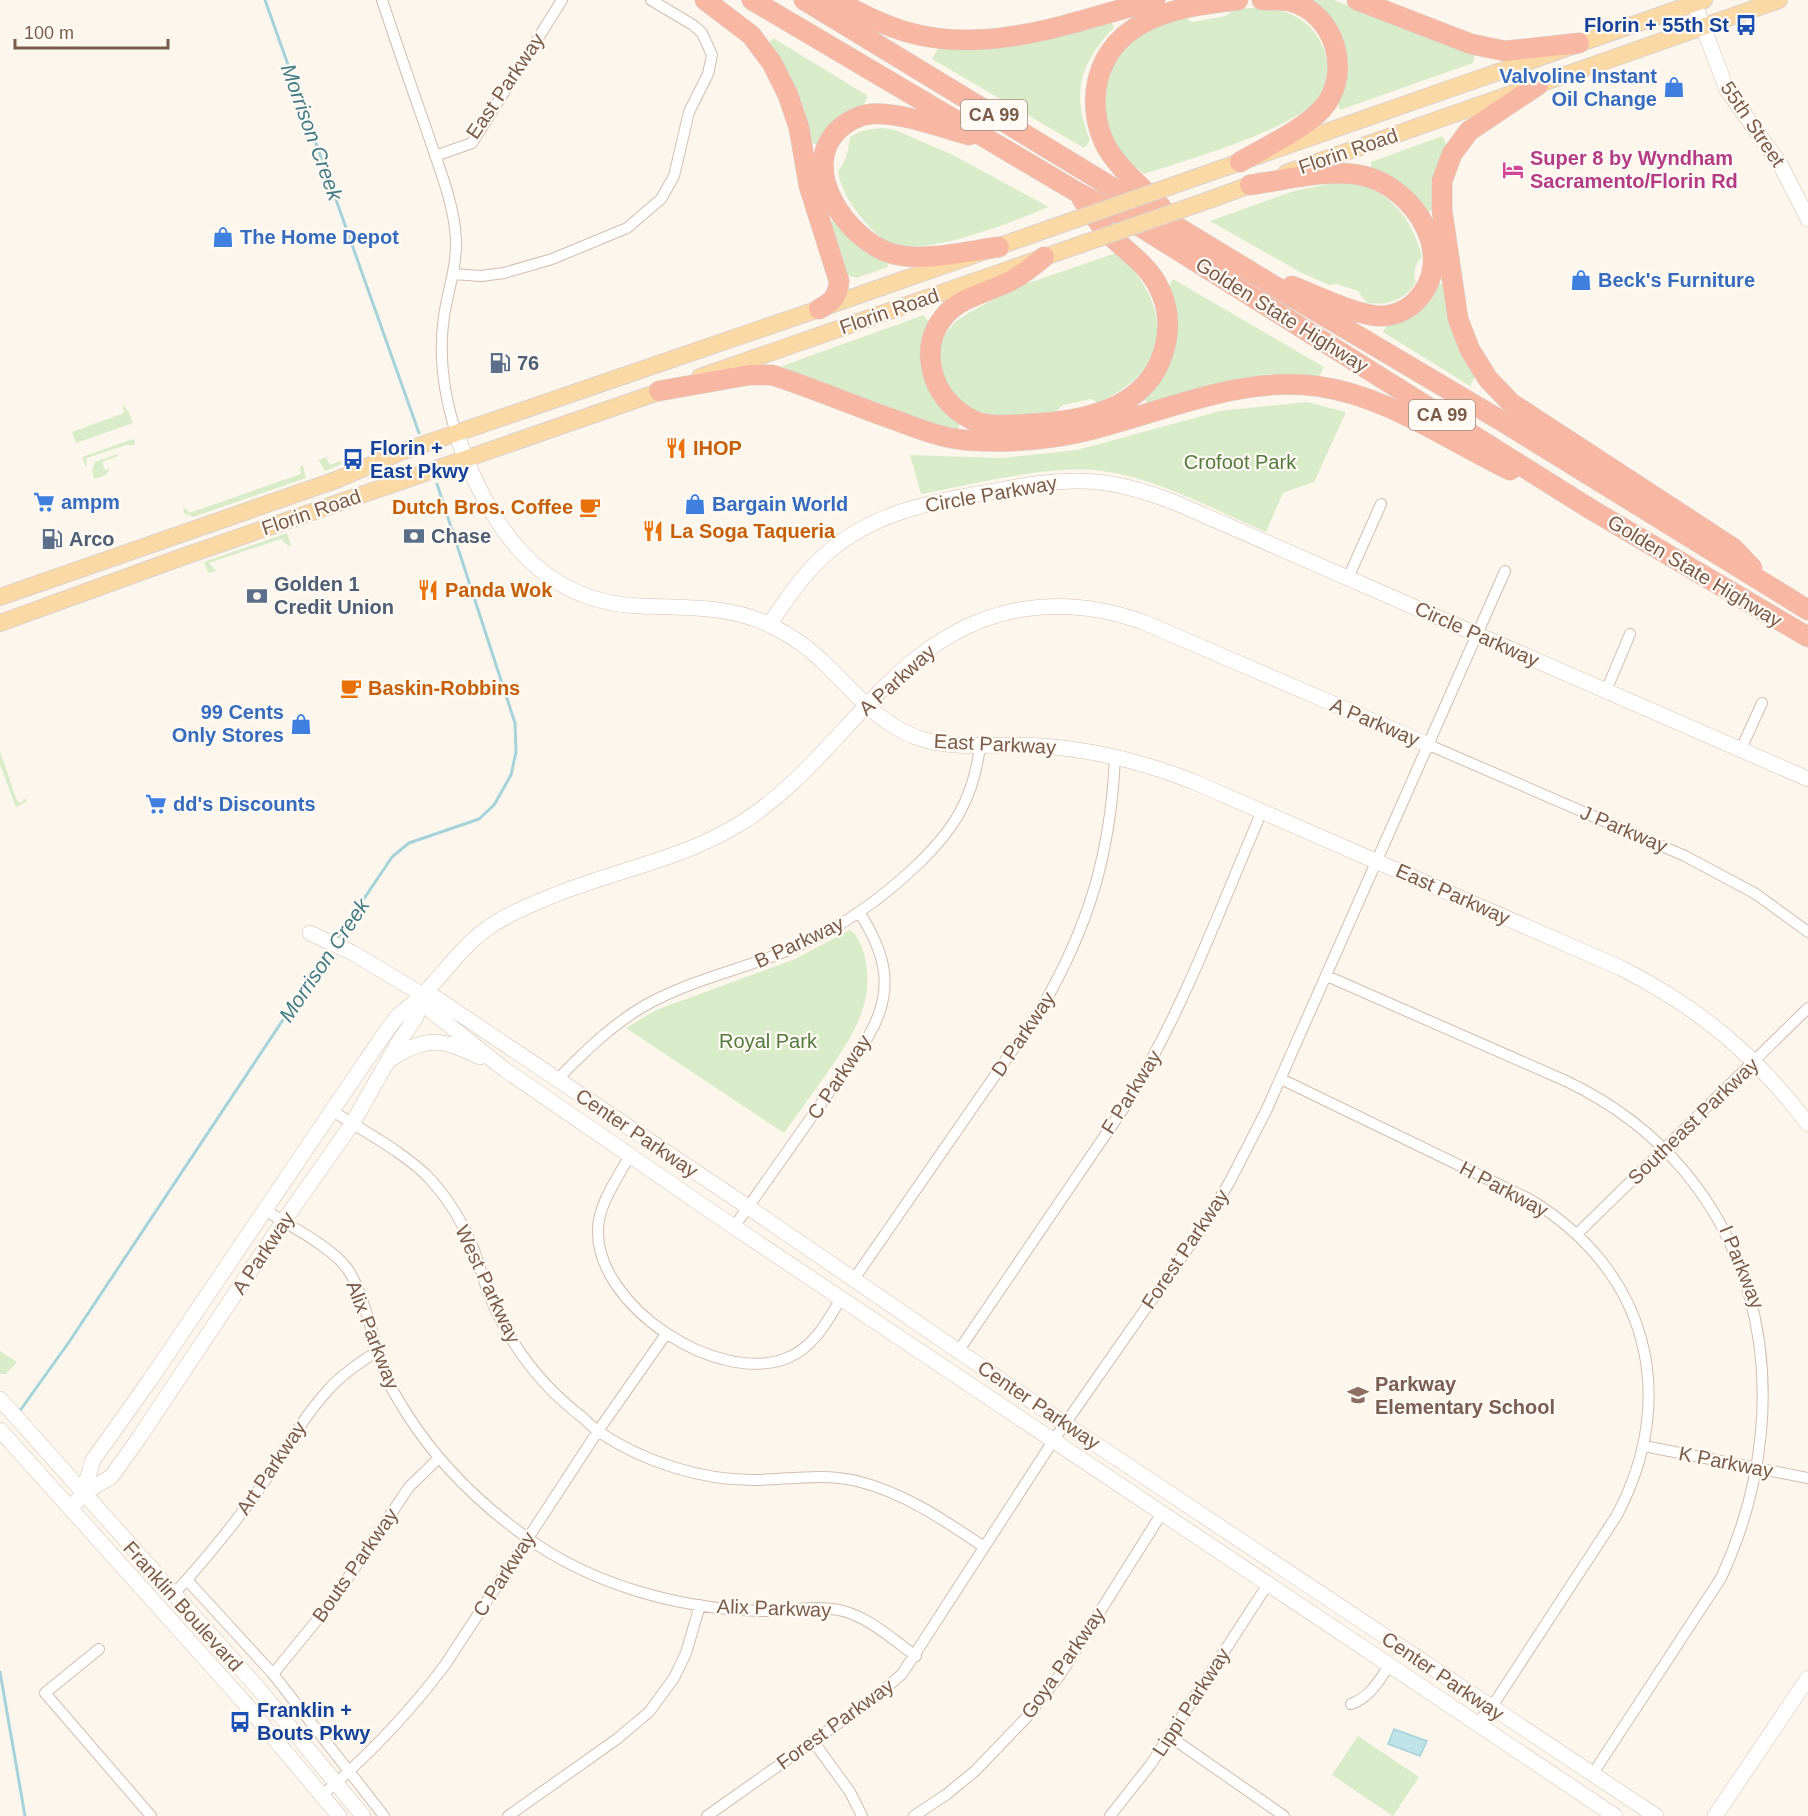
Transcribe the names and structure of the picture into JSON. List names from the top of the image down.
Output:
{
  "streets": {
    "highway": ["CA 99", "Golden State Highway"],
    "main road": ["Florin Road"],
    "street": [
      "East Parkway",
      "55th Street",
      "Circle Parkway",
      "A Parkway",
      "J Parkway",
      "B Parkway",
      "D Parkway",
      "C Parkway",
      "F Parkway",
      "Southeast Parkway",
      "Center Parkway",
      "H Parkway",
      "Forest Parkway",
      "I Parkway",
      "West Parkway",
      "Alix Parkway",
      "K Parkway",
      "Art Parkway",
      "Bouts Parkway",
      "Franklin Boulevard",
      "Goya Parkway",
      "Lippi Parkway"
    ]
  },
  "crossings": [
    ["East Parkway", "Florin Road"],
    ["East Parkway", "Circle Parkway"],
    ["East Parkway", "A Parkway"],
    ["East Parkway", "B Parkway"],
    ["East Parkway", "D Parkway"],
    ["East Parkway", "F Parkway"],
    ["East Parkway", "Southeast Parkway"],
    ["East Parkway", "Forest Parkway"],
    ["55th Street", "Florin Road"],
    ["Circle Parkway", "Forest Parkway"],
    ["A Parkway", "J Parkway"],
    ["A Parkway", "Center Parkway"],
    ["A Parkway", "Forest Parkway"],
    ["A Parkway", "West Parkway"],
    ["A Parkway", "Alix Parkway"],
    ["A Parkway", "Franklin Boulevard"],
    ["J Parkway", "Forest Parkway"],
    ["B Parkway", "C Parkway"],
    ["B Parkway", "Center Parkway"],
    ["D Parkway", "Center Parkway"],
    ["C Parkway", "Center Parkway"],
    ["C Parkway", "West Parkway"],
    ["C Parkway", "Alix Parkway"],
    ["C Parkway", "Franklin Boulevard"],
    ["F Parkway", "Center Parkway"],
    ["Southeast Parkway", "H Parkway"],
    ["Southeast Parkway", "I Parkway"],
    ["Center Parkway", "H Parkway"],
    ["Center Parkway", "Forest Parkway"],
    ["Center Parkway", "I Parkway"],
    ["Center Parkway", "Goya Parkway"],
    ["Center Parkway", "Lippi Parkway"],
    ["H Parkway", "Forest Parkway"],
    ["H Parkway", "K Parkway"],
    ["Forest Parkway", "I Parkway"],
    ["Forest Parkway", "West Parkway"],
    ["Forest Parkway", "Alix Parkway"],
    ["I Parkway", "K Parkway"],
    ["Alix Parkway", "Art Parkway"],
    ["Alix Parkway", "Bouts Parkway"],
    ["Art Parkway", "Franklin Boulevard"]
  ],
  "water": ["Morrison Creek"],
  "parks": ["Crofoot Park", "Royal Park"],
  "places": {
    "bus stop": ["Florin + 55th St", "Florin + East Pkwy", "Franklin + Bouts Pkwy"],
    "shop": [
      "Valvoline Instant Oil Change",
      "The Home Depot",
      "Beck's Furniture",
      "Bargain World",
      "99 Cents Only Stores"
    ],
    "hotel": ["Super 8 by Wyndham Sacramento/Florin Rd"],
    "fuel station": ["76", "Arco"],
    "restaurant": ["IHOP", "La Soga Taqueria", "Panda Wok"],
    "supermarket": ["ampm", "dd's Discounts"],
    "cafe": ["Dutch Bros. Coffee", "Baskin-Robbins"],
    "bank": ["Chase", "Golden 1 Credit Union"],
    "school or university": ["Parkway Elementary School"]
  },
  "scale_bar": "100 m"
}
